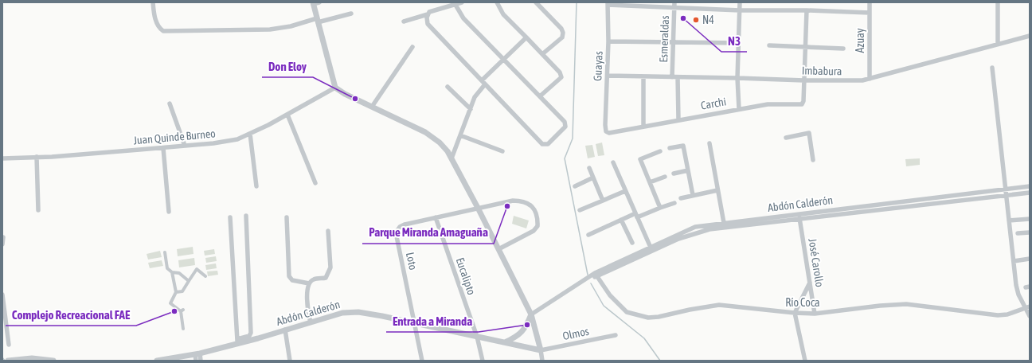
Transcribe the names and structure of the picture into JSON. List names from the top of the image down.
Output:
{
  "streets": {
    "street": [
      "Esmeraldas",
      "Azuay",
      "Guayas",
      "Imbabura",
      "Carchi",
      "Juan Quinde Burneo",
      "Abdón Calderón",
      "Loto",
      "José Carollo",
      "Eucalipto",
      "Río Coca",
      "Olmos"
    ]
  },
  "crossings": [
    ["Esmeraldas", "Imbabura"],
    ["Azuay", "Imbabura"],
    ["Guayas", "Imbabura"],
    ["Guayas", "Carchi"],
    ["Imbabura", "Carchi"],
    ["Abdón Calderón", "Loto"],
    ["Abdón Calderón", "José Carollo"],
    ["Abdón Calderón", "Eucalipto"],
    ["Abdón Calderón", "Río Coca"],
    ["Abdón Calderón", "Olmos"],
    ["Loto", "Eucalipto"],
    ["José Carollo", "Río Coca"]
  ],
  "places": [
    "N3",
    "N4",
    "Don Eloy",
    "Parque Miranda Amaguaña",
    "Complejo Recreacional FAE",
    "Entrada a Miranda"
  ]
}
